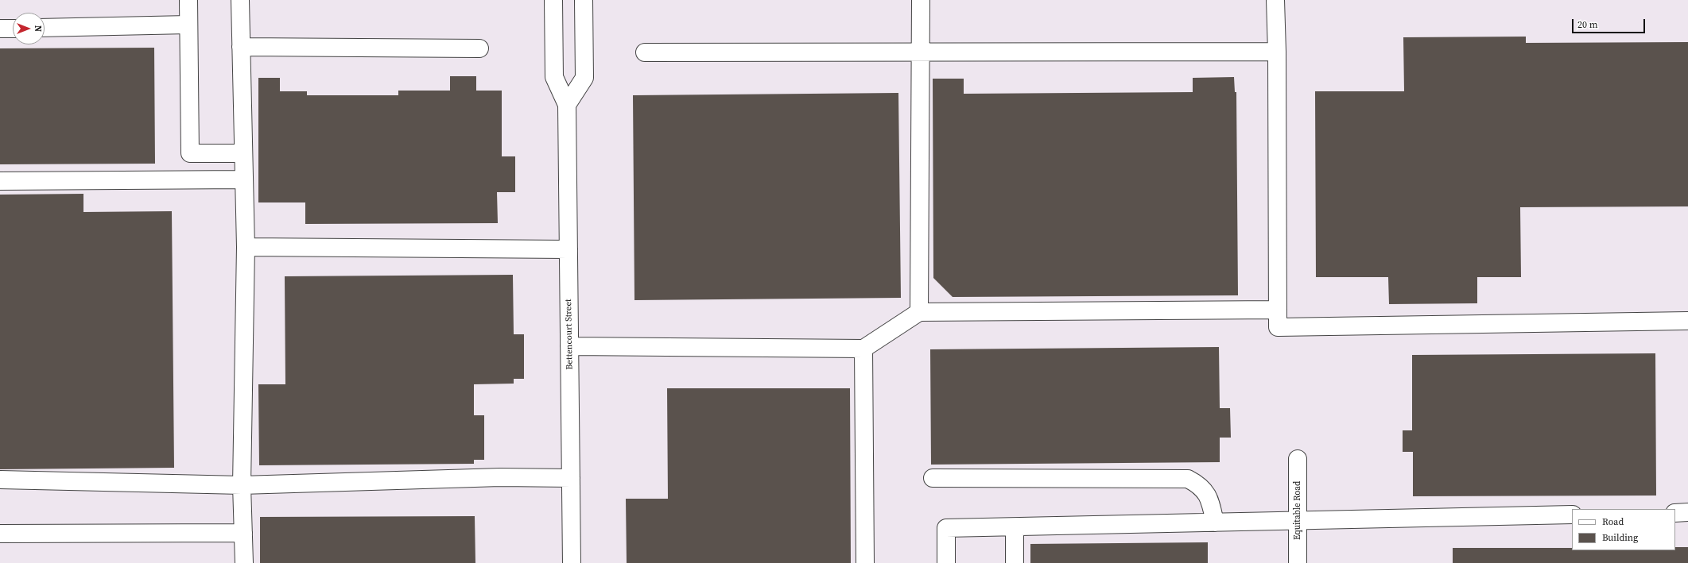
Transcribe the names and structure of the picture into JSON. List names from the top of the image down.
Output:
{
  "streets": {
    "street": ["Bettencourt Street", "Equitable Road"]
  },
  "legend": ["Road", "Building"],
  "scale_bar": "20 m",
  "north": "right"
}
